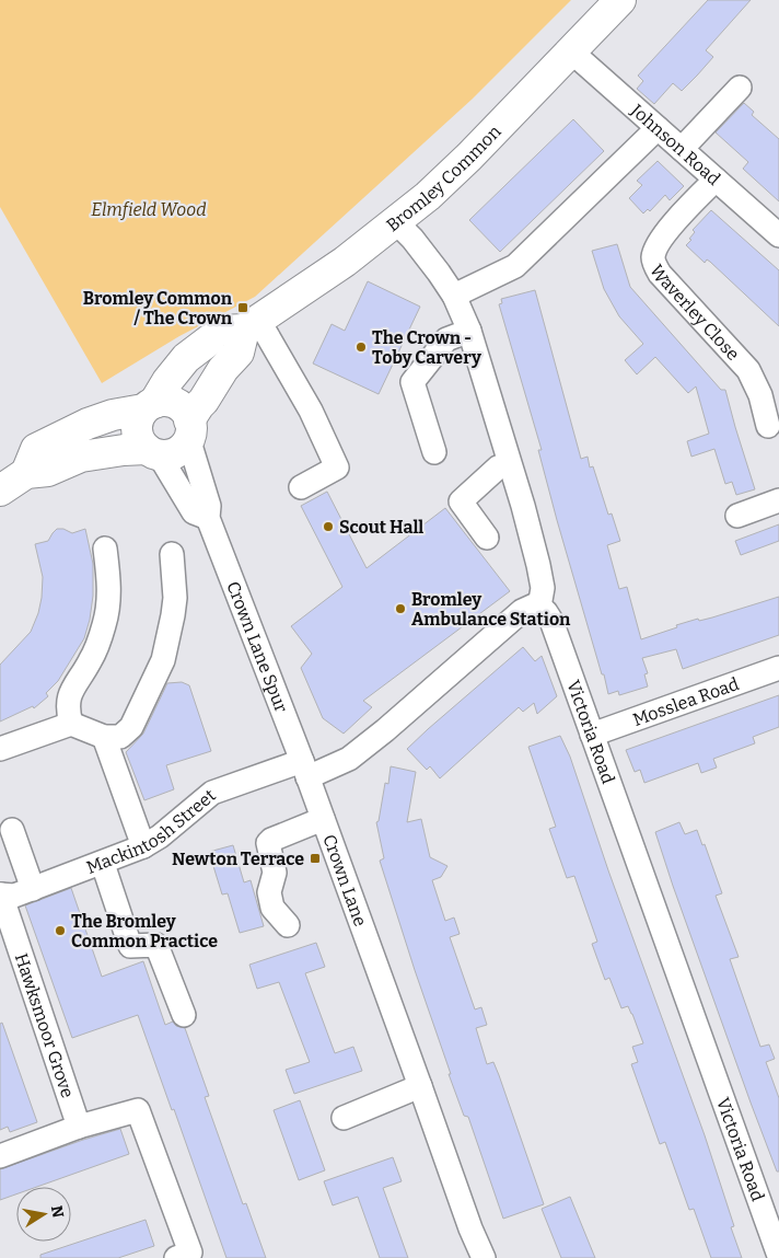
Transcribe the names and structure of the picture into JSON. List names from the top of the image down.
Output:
{
  "streets": {
    "main road": ["Bromley Common"],
    "street": [
      "Johnson Road",
      "Waverley Close",
      "Crown Lane Spur",
      "Mosslea Road",
      "Victoria Road",
      "Mackintosh Street",
      "Crown Lane",
      "Hawksmoor Grove"
    ]
  },
  "crossings": [
    ["Johnson Road", "Bromley Common"],
    ["Johnson Road", "Waverley Close"],
    ["Bromley Common", "Crown Lane Spur"],
    ["Crown Lane Spur", "Mackintosh Street"],
    ["Crown Lane Spur", "Crown Lane"],
    ["Mosslea Road", "Victoria Road"],
    ["Mackintosh Street", "Crown Lane"],
    ["Mackintosh Street", "Hawksmoor Grove"]
  ],
  "parks": ["Elmfield Wood"],
  "places": {
    "transit": ["Bromley Common / The Crown", "Newton Terrace"],
    "other": [
      "The Crown - Toby Carvery",
      "Scout Hall",
      "Bromley Ambulance Station",
      "The Bromley Common Practice"
    ]
  },
  "north": "right"
}
